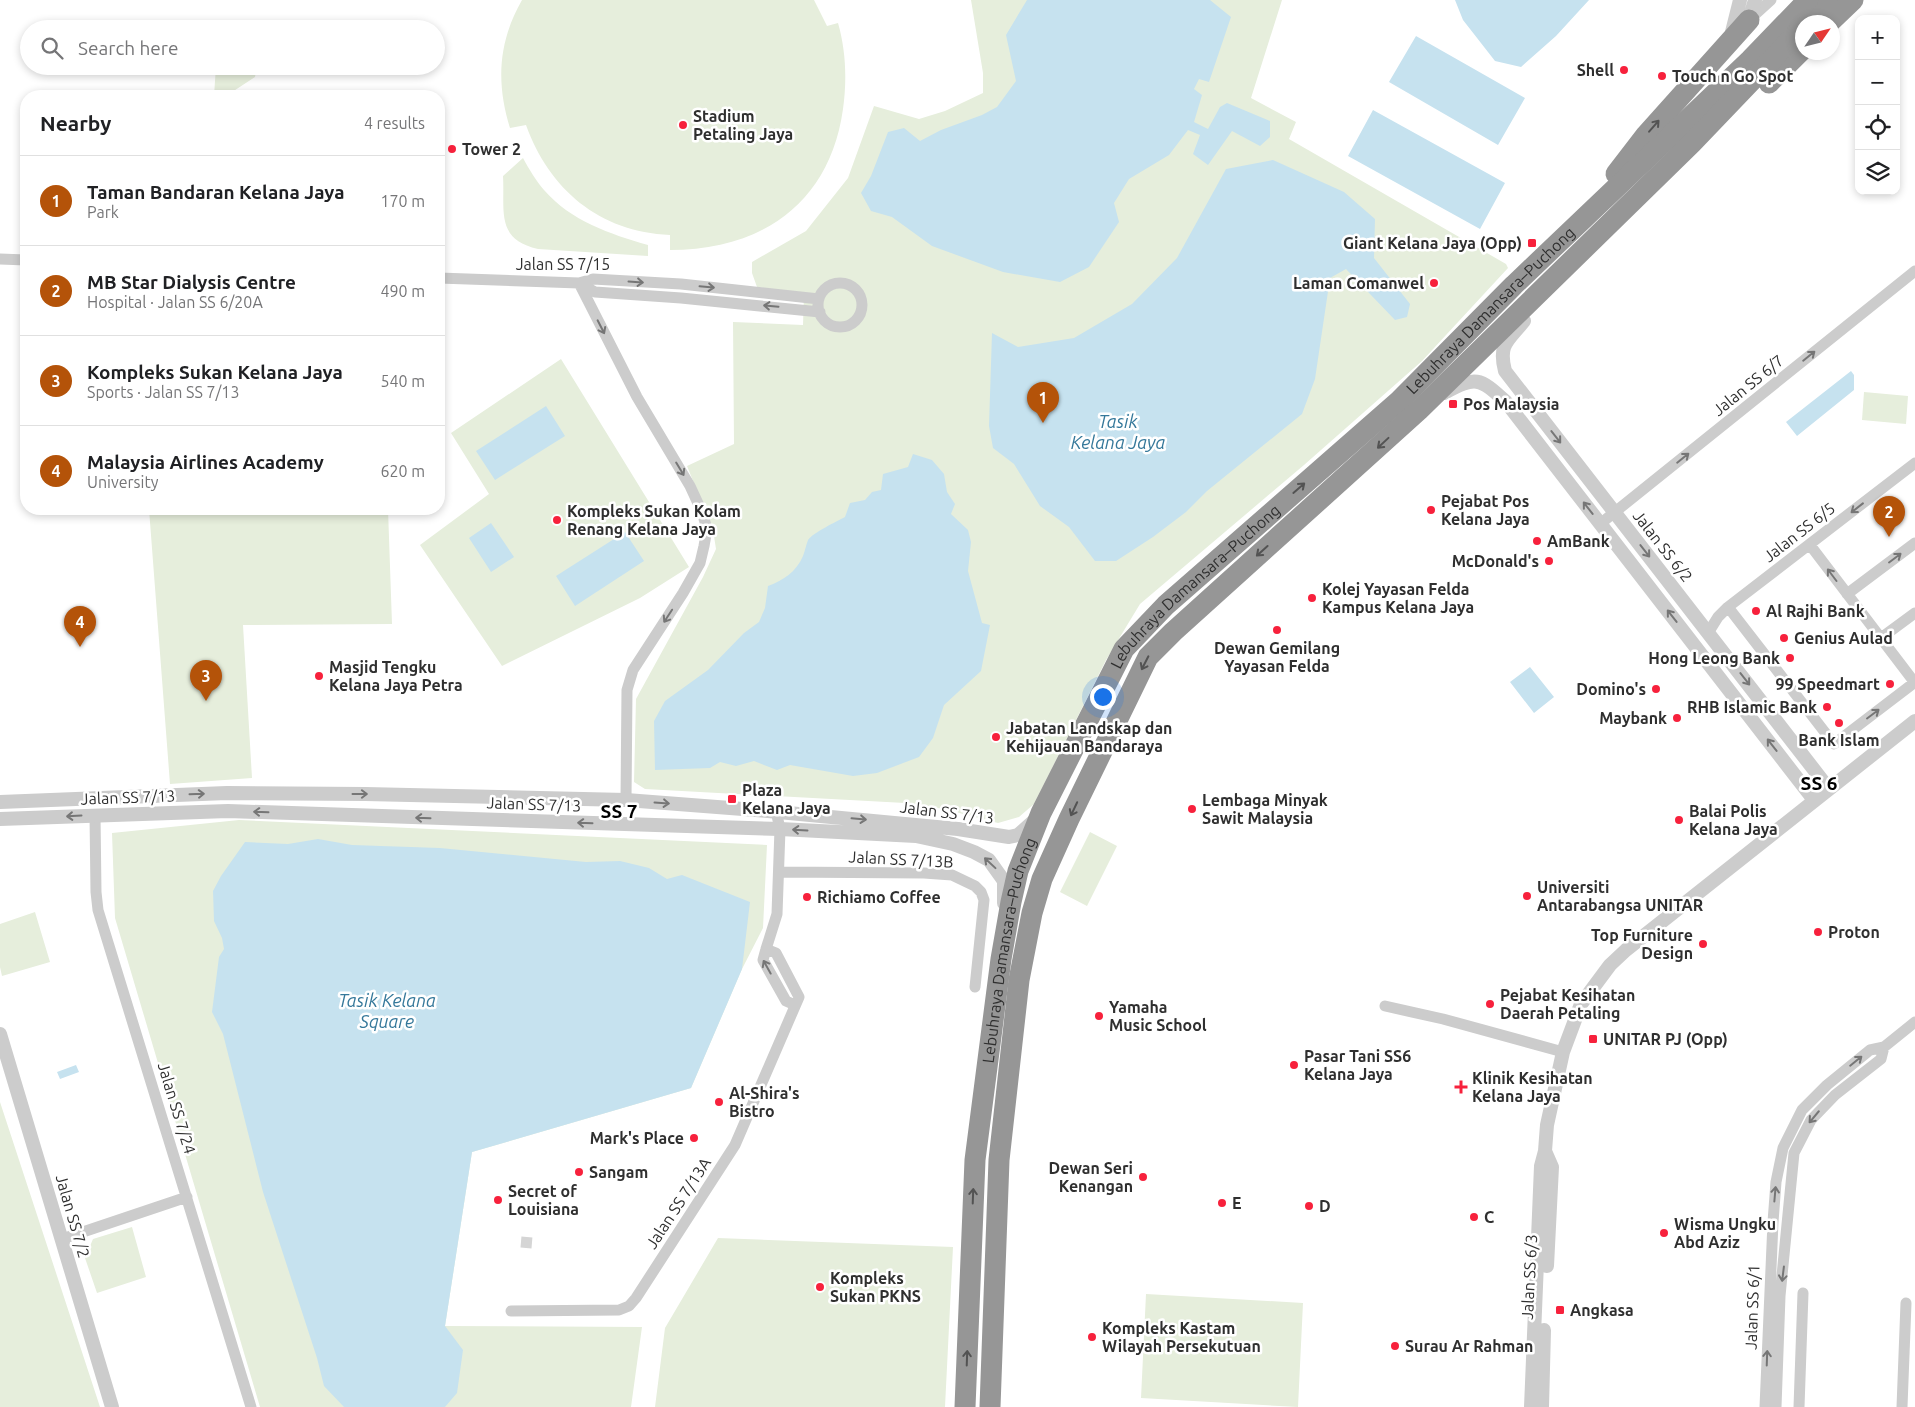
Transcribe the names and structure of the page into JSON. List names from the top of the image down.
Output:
{
  "streets": {
    "highway": ["Lebuhraya Damansara–Puchong"],
    "street": [
      "Jalan SS 7/15",
      "Jalan SS 6/7",
      "Jalan SS 6/5",
      "Jalan SS 6/2",
      "Jalan SS 7/13",
      "Jalan SS 7/13B",
      "Jalan SS 7/24",
      "Jalan SS 7/13A",
      "Jalan SS 7/2",
      "Jalan SS 6/3",
      "Jalan SS 6/1"
    ]
  },
  "crossings": [
    ["Lebuhraya Damansara–Puchong", "Jalan SS 7/13"],
    ["Jalan SS 6/7", "Jalan SS 6/2"],
    ["Jalan SS 6/5", "Jalan SS 6/2"],
    ["Jalan SS 6/2", "Jalan SS 6/3"],
    ["Jalan SS 7/13", "Jalan SS 7/24"],
    ["Jalan SS 7/13", "Jalan SS 7/13A"],
    ["Jalan SS 7/13B", "Jalan SS 7/13A"]
  ],
  "one_way": ["Jalan SS 6/7"],
  "districts": ["SS 6", "SS 7"],
  "water": ["Tasik Kelana Jaya", "Tasik Kelana Square"],
  "places": {
    "other": [
      "Shell",
      "Touch n Go Spot",
      "Stadium Petaling Jaya",
      "Tower 2",
      "Laman Comanwel",
      "Pejabat Pos Kelana Jaya",
      "Kompleks Sukan Kolam Renang Kelana Jaya",
      "AmBank",
      "McDonald's",
      "Kolej Yayasan Felda Kampus Kelana Jaya",
      "Al Rajhi Bank",
      "Dewan Gemilang Yayasan Felda",
      "Genius Aulad",
      "Hong Leong Bank",
      "Masjid Tengku Kelana Jaya Petra",
      "99 Speedmart",
      "Domino's",
      "RHB Islamic Bank",
      "Maybank",
      "Bank Islam",
      "Jabatan Landskap dan Kehijauan Bandaraya",
      "Lembaga Minyak Sawit Malaysia",
      "Balai Polis Kelana Jaya",
      "Universiti Antarabangsa UNITAR",
      "Richiamo Coffee",
      "Proton",
      "Top Furniture Design",
      "Pejabat Kesihatan Daerah Petaling",
      "Yamaha Music School",
      "Pasar Tani SS6 Kelana Jaya",
      "Al-Shira's Bistro",
      "Mark's Place",
      "Sangam",
      "Dewan Seri Kenangan",
      "Secret of Louisiana",
      "E",
      "D",
      "C",
      "Wisma Ungku Abd Aziz",
      "Kompleks Sukan PKNS",
      "Kompleks Kastam Wilayah Persekutuan",
      "Surau Ar Rahman"
    ],
    "transit": [
      "Giant Kelana Jaya (Opp)",
      "Pos Malaysia",
      "Plaza Kelana Jaya",
      "UNITAR PJ (Opp)",
      "Angkasa"
    ],
    "health": ["Klinik Kesihatan Kelana Jaya"]
  },
  "north": "top right",
  "page": {
    "map_buttons": ["+", "−"],
    "search": "Search here",
    "heading": ["Nearby", "4 results"],
    "list": [
      {
        "mark": "1",
        "name": "Taman Bandaran Kelana Jaya",
        "note": "Park",
        "value": "170 m"
      },
      {
        "mark": "2",
        "name": "MB Star Dialysis Centre",
        "note": "Hospital · Jalan SS 6/20A",
        "value": "490 m"
      },
      {
        "mark": "3",
        "name": "Kompleks Sukan Kelana Jaya",
        "note": "Sports · Jalan SS 7/13",
        "value": "540 m"
      },
      {
        "mark": "4",
        "name": "Malaysia Airlines Academy",
        "note": "University",
        "value": "620 m"
      }
    ],
    "pins": [
      "1",
      "2",
      "4",
      "3"
    ]
  }
}
